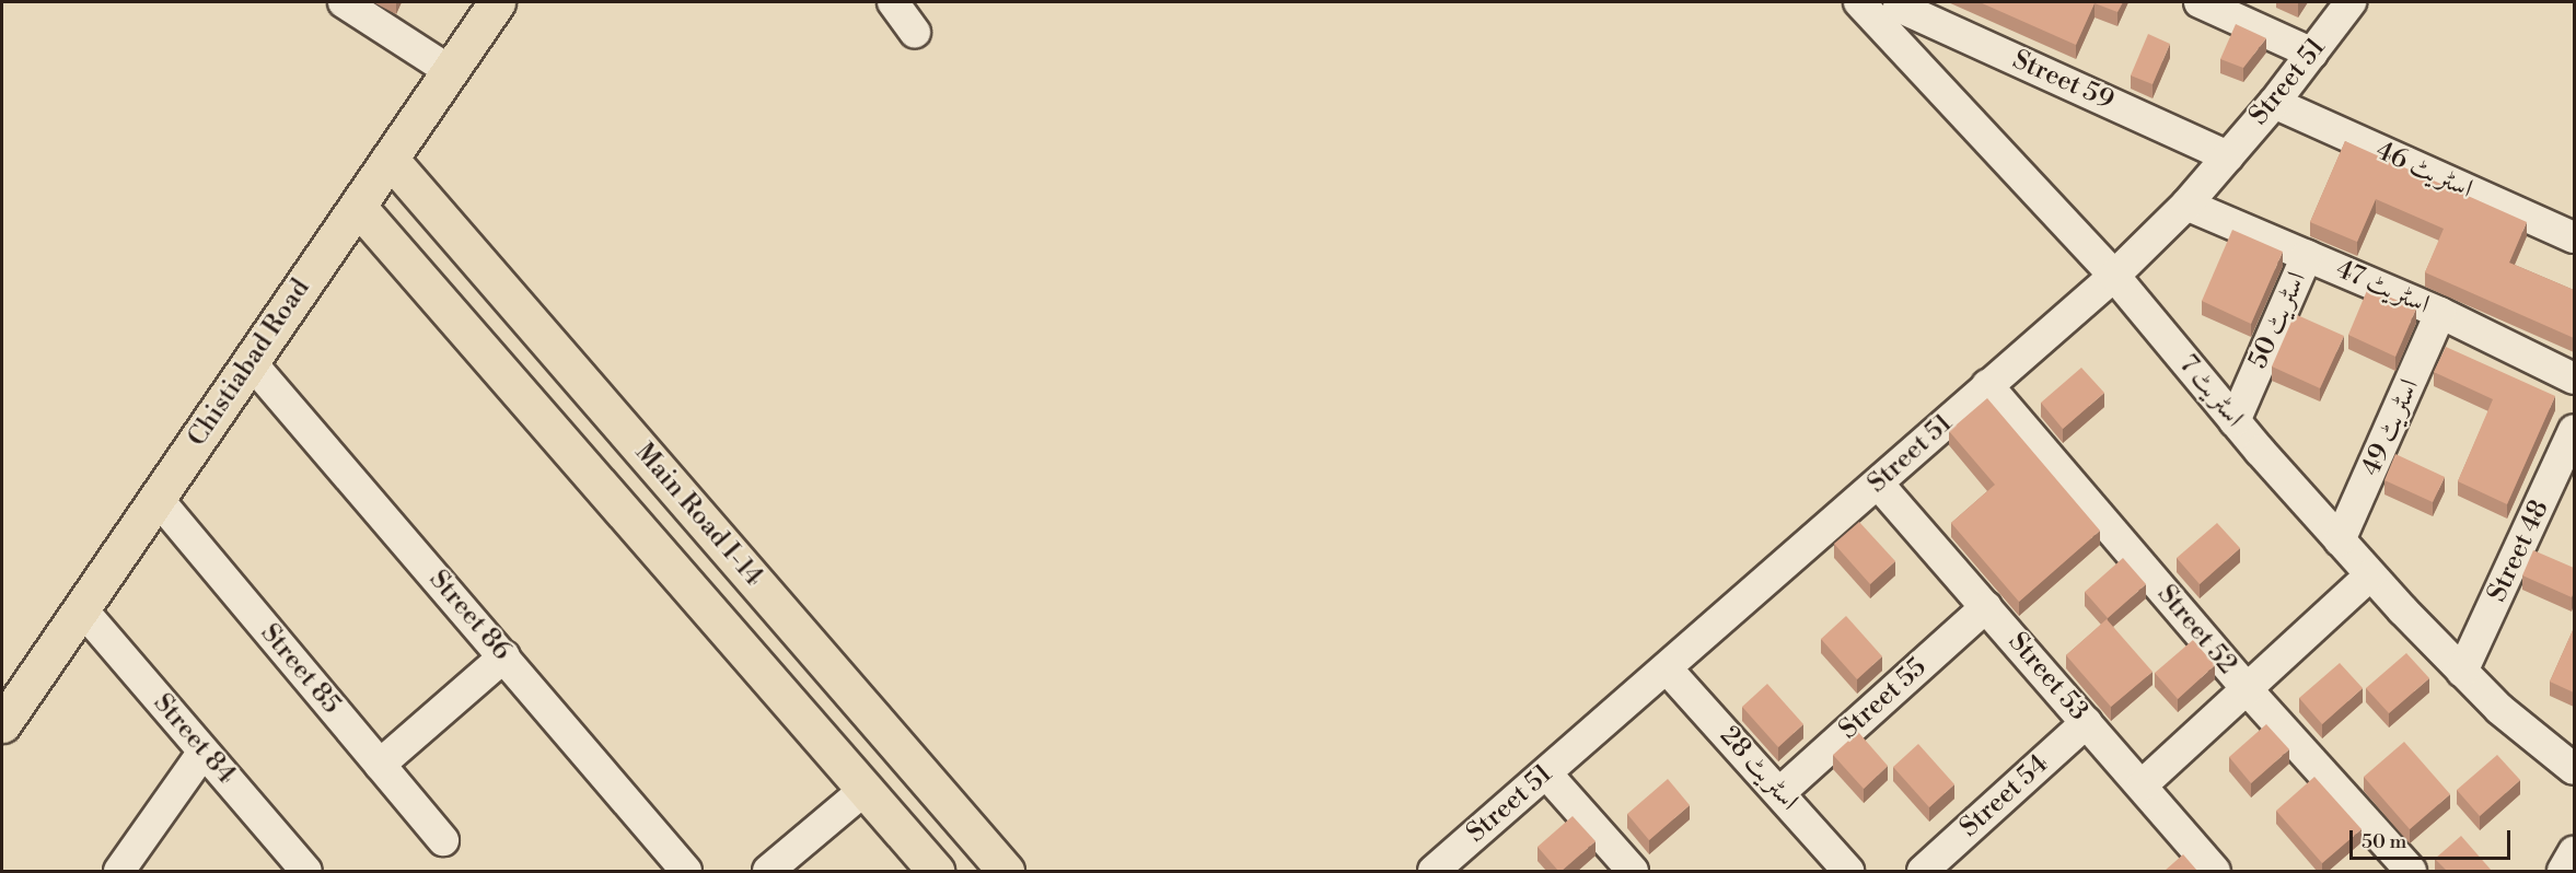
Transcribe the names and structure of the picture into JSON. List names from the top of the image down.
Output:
{
  "streets": {
    "main road": ["Chistiabad Road", "Main Road I-14"],
    "street": [
      "Street 59",
      "Street 51",
      "اسٹریٹ 46",
      "اسٹریٹ 47",
      "اسٹریٹ 50",
      "اسٹریٹ 7",
      "اسٹریٹ 49",
      "Street 48",
      "Street 86",
      "Street 52",
      "Street 85",
      "Street 53",
      "Street 55",
      "Street 84",
      "اسٹریٹ 28",
      "Street 54"
    ]
  },
  "crossings": [
    ["Street 59", "Street 51"],
    ["Street 59", "اسٹریٹ 7"],
    ["Street 51", "اسٹریٹ 46"],
    ["Street 51", "اسٹریٹ 47"],
    ["Street 51", "اسٹریٹ 7"],
    ["Street 51", "Street 52"],
    ["Street 51", "Street 53"],
    ["Street 51", "اسٹریٹ 28"],
    ["اسٹریٹ 47", "اسٹریٹ 50"],
    ["اسٹریٹ 47", "اسٹریٹ 49"],
    ["اسٹریٹ 50", "اسٹریٹ 7"],
    ["Chistiabad Road", "Main Road I-14"],
    ["Chistiabad Road", "Street 86"],
    ["Chistiabad Road", "Street 85"],
    ["Chistiabad Road", "Street 84"],
    ["اسٹریٹ 7", "اسٹریٹ 49"],
    ["اسٹریٹ 7", "Street 48"],
    ["Street 53", "Street 55"],
    ["Street 53", "Street 54"],
    ["Street 55", "اسٹریٹ 28"]
  ],
  "scale_bar": "50 m"
}
